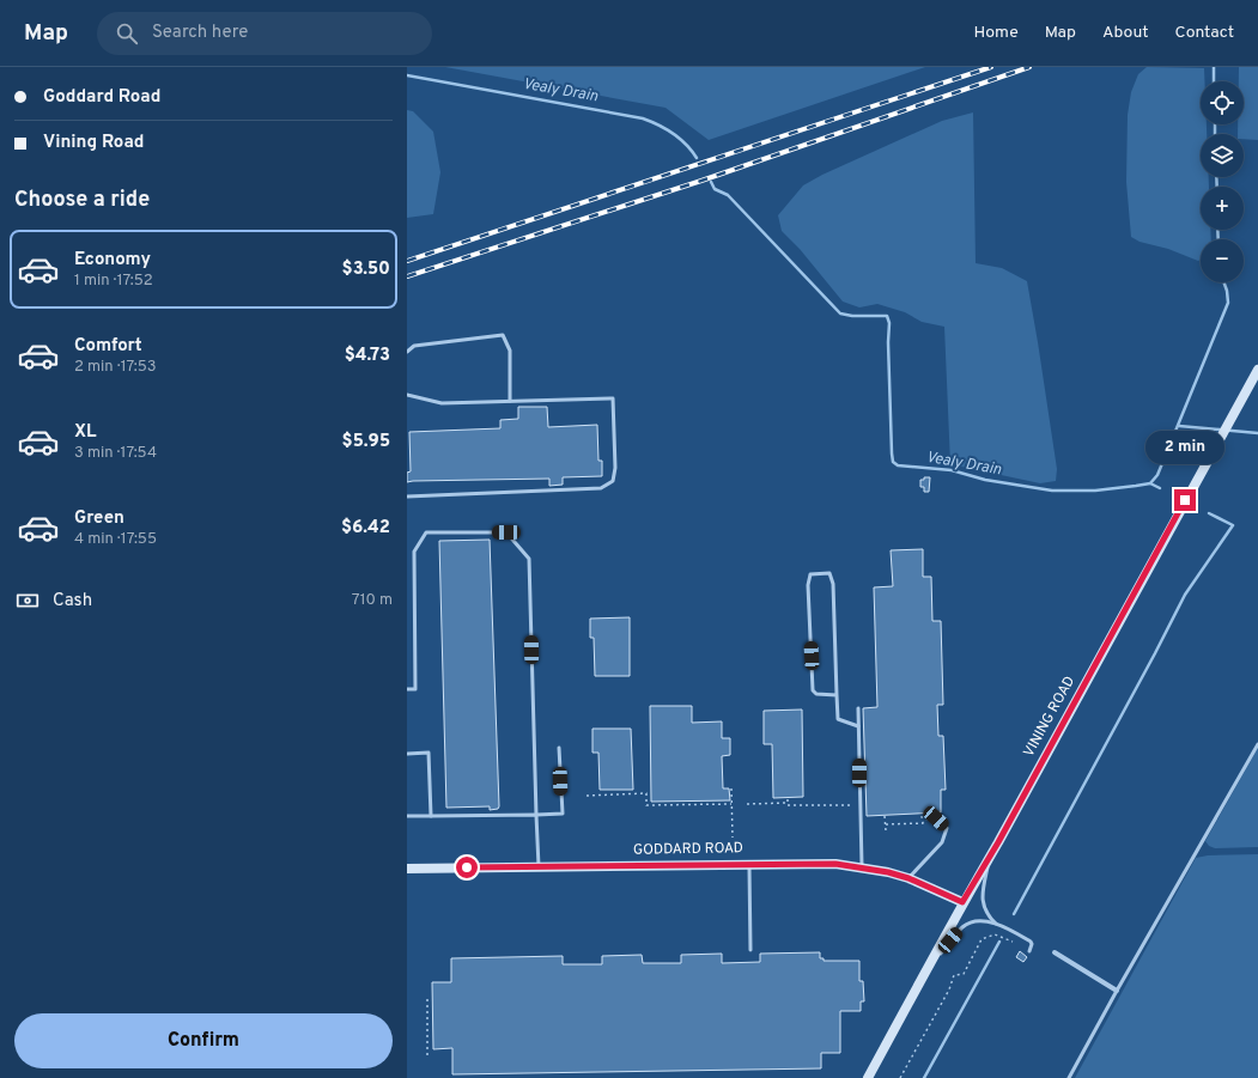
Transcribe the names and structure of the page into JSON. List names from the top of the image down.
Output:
{
  "streets": {
    "main road": ["VINING ROAD", "GODDARD ROAD"]
  },
  "crossings": [
    ["VINING ROAD", "GODDARD ROAD"]
  ],
  "water": ["Vealy Drain"],
  "page": {
    "header": "Map",
    "search": "Search here",
    "nav": [
      "Home",
      "Map",
      "About",
      "Contact"
    ],
    "banner": ["Goddard Road", "Vining Road"],
    "map_buttons": ["+", "−"],
    "heading": "Choose a ride",
    "list": [
      {
        "name": "Economy",
        "note": "1 min · 17:52",
        "value": "$3.50"
      },
      {
        "name": "Comfort",
        "note": "2 min · 17:53",
        "value": "$4.73"
      },
      {
        "name": "XL",
        "note": "3 min · 17:54",
        "value": "$5.95"
      },
      {
        "name": "Green",
        "note": "4 min · 17:55",
        "value": "$6.42"
      }
    ],
    "bubble": "2 min",
    "pay": ["Cash", "710 m"],
    "buttons": "Confirm"
  }
}
